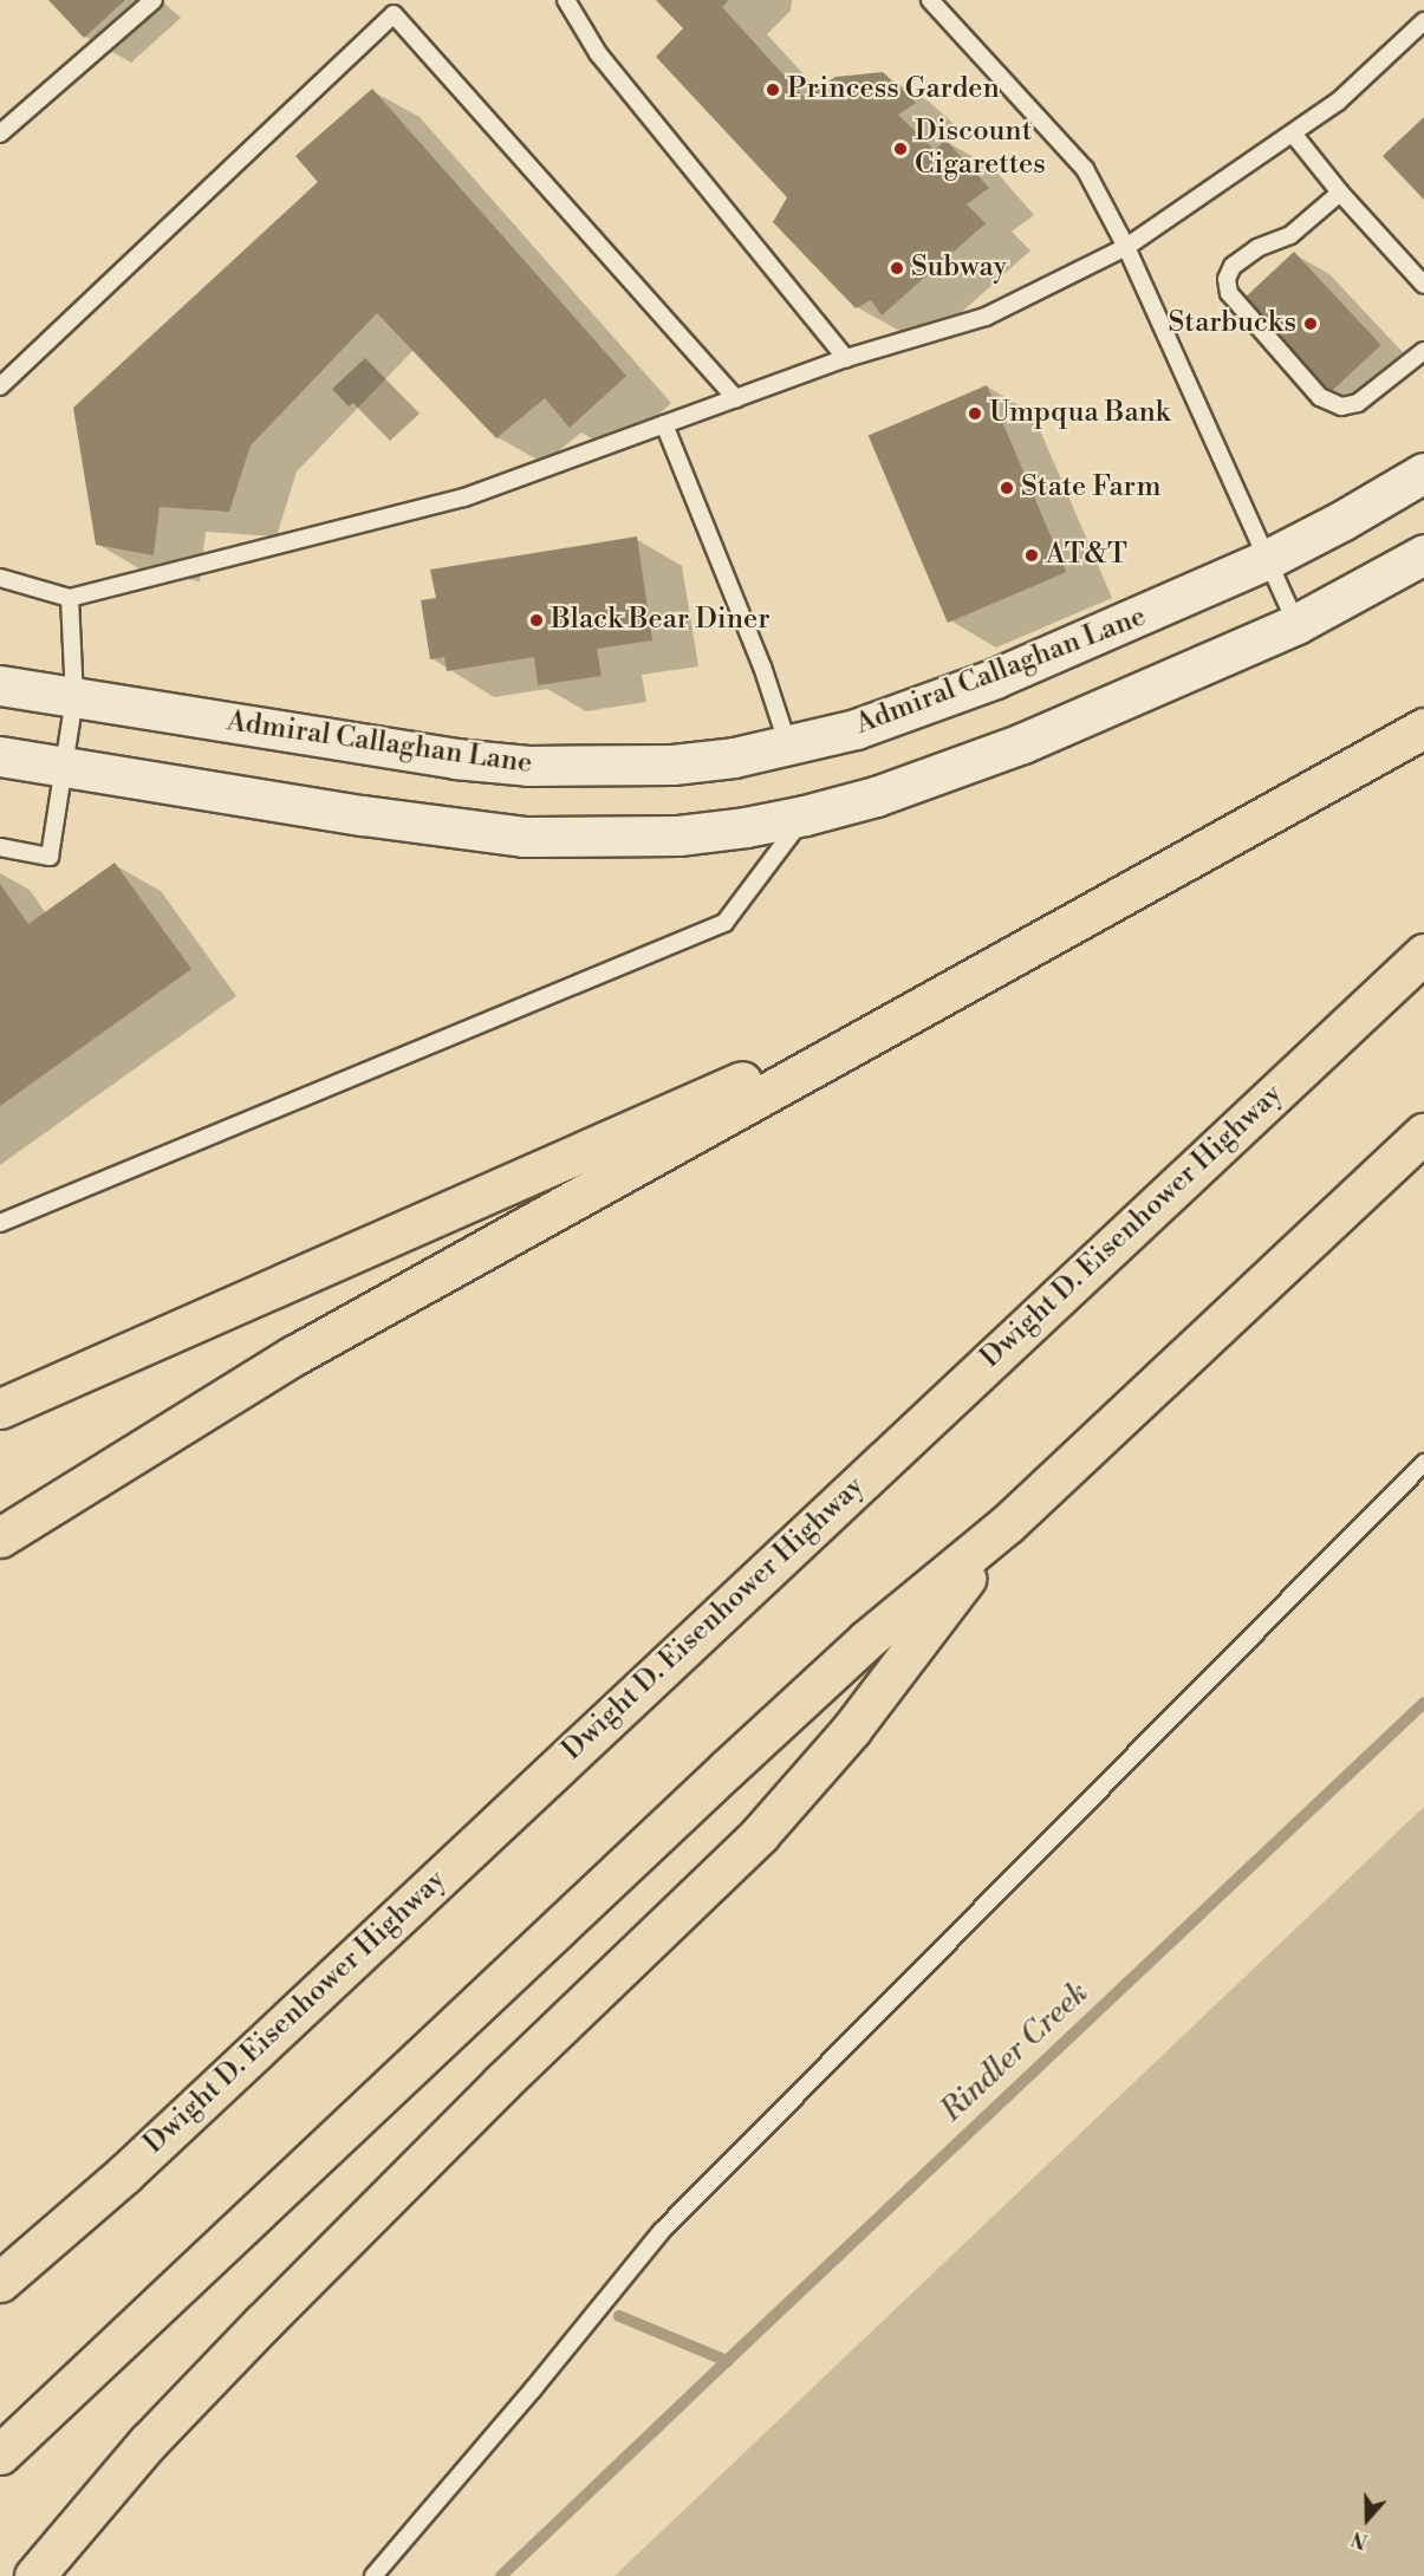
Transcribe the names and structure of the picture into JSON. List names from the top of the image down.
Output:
{
  "streets": {
    "highway": ["Dwight D. Eisenhower Highway"],
    "main road": ["Admiral Callaghan Lane"]
  },
  "water": ["Rindler Creek"],
  "places": [
    "Princess Garden",
    "Discount Cigarettes",
    "Subway",
    "Starbucks",
    "Umpqua Bank",
    "State Farm",
    "AT&T",
    "Black Bear Diner"
  ],
  "north": "bottom"
}
